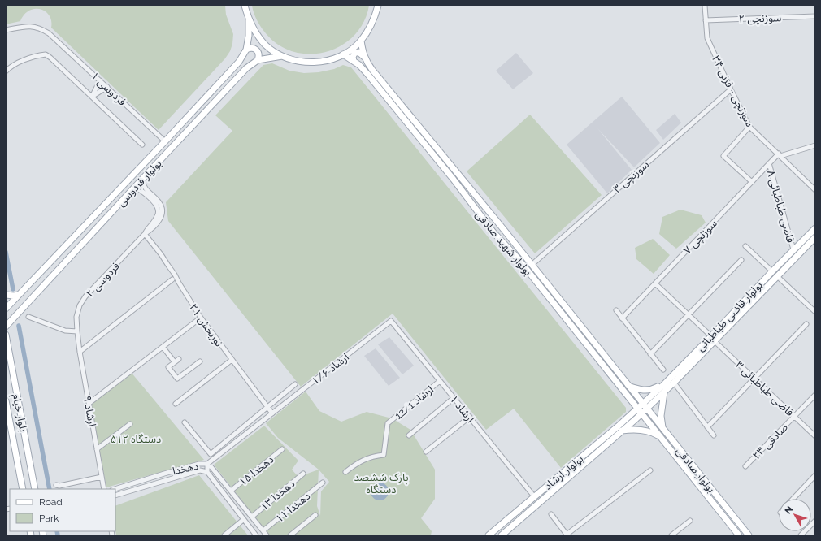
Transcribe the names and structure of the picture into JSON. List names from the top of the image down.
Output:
{
  "streets": {
    "main road": [
      "بولوار فردوسی",
      "بولوار شهید صادقی",
      "بولوار قاضی طباطبائی",
      "بلوار خیام",
      "بولوار صادقی",
      "بولوار ارشاد"
    ],
    "street": [
      "سوزنچی ۲",
      "فردوسی ۱",
      "سوزنچی - قرنی ۳۴",
      "سوزنچی ۳",
      "قاضی طباطبائی ۸",
      "سوزنچی ۷",
      "فردوسی ۲",
      "نوربخش ۲۱",
      "ارشاد ۱/۶",
      "قاضی طباطبائی ۳",
      "ارشاد 12/1",
      "ارشاد ۱",
      "ارشاد ۹",
      "صادقی ۲۳",
      "دهخدا",
      "دهخدا ۱۵",
      "دهخدا ۱۳",
      "دهخدا ۱۱"
    ]
  },
  "crossings": [
    ["سوزنچی ۲", "سوزنچی - قرنی ۳۴"],
    ["فردوسی ۱", "بولوار فردوسی"],
    ["سوزنچی - قرنی ۳۴", "سوزنچی ۳"],
    ["سوزنچی - قرنی ۳۴", "سوزنچی ۷"],
    ["سوزنچی ۳", "بولوار شهید صادقی"],
    ["بولوار فردوسی", "فردوسی ۲"],
    ["قاضی طباطبائی ۸", "سوزنچی ۷"],
    ["قاضی طباطبائی ۸", "بولوار قاضی طباطبائی"],
    ["سوزنچی ۷", "قاضی طباطبائی ۳"],
    ["بولوار شهید صادقی", "بولوار قاضی طباطبائی"],
    ["بولوار شهید صادقی", "بولوار صادقی"],
    ["بولوار شهید صادقی", "بولوار ارشاد"],
    ["فردوسی ۲", "نوربخش ۲۱"],
    ["فردوسی ۲", "ارشاد ۹"],
    ["بولوار قاضی طباطبائی", "قاضی طباطبائی ۳"],
    ["بولوار قاضی طباطبائی", "بولوار صادقی"],
    ["بولوار قاضی طباطبائی", "بولوار ارشاد"],
    ["نوربخش ۲۱", "ارشاد ۱/۶"],
    ["ارشاد ۱/۶", "ارشاد ۱"],
    ["ارشاد ۱/۶", "دهخدا"],
    ["قاضی طباطبائی ۳", "صادقی ۲۳"],
    ["ارشاد 12/1", "ارشاد ۱"],
    ["ارشاد ۱", "بولوار ارشاد"],
    ["دهخدا", "دهخدا ۱۵"],
    ["دهخدا", "دهخدا ۱۳"],
    ["دهخدا", "دهخدا ۱۱"],
    ["بولوار صادقی", "بولوار ارشاد"]
  ],
  "parks": ["۵۱۲ دستگاه", "پارک‌ ششصد دستگاه"],
  "legend": ["Road", "Park"],
  "north": "top left"
}
